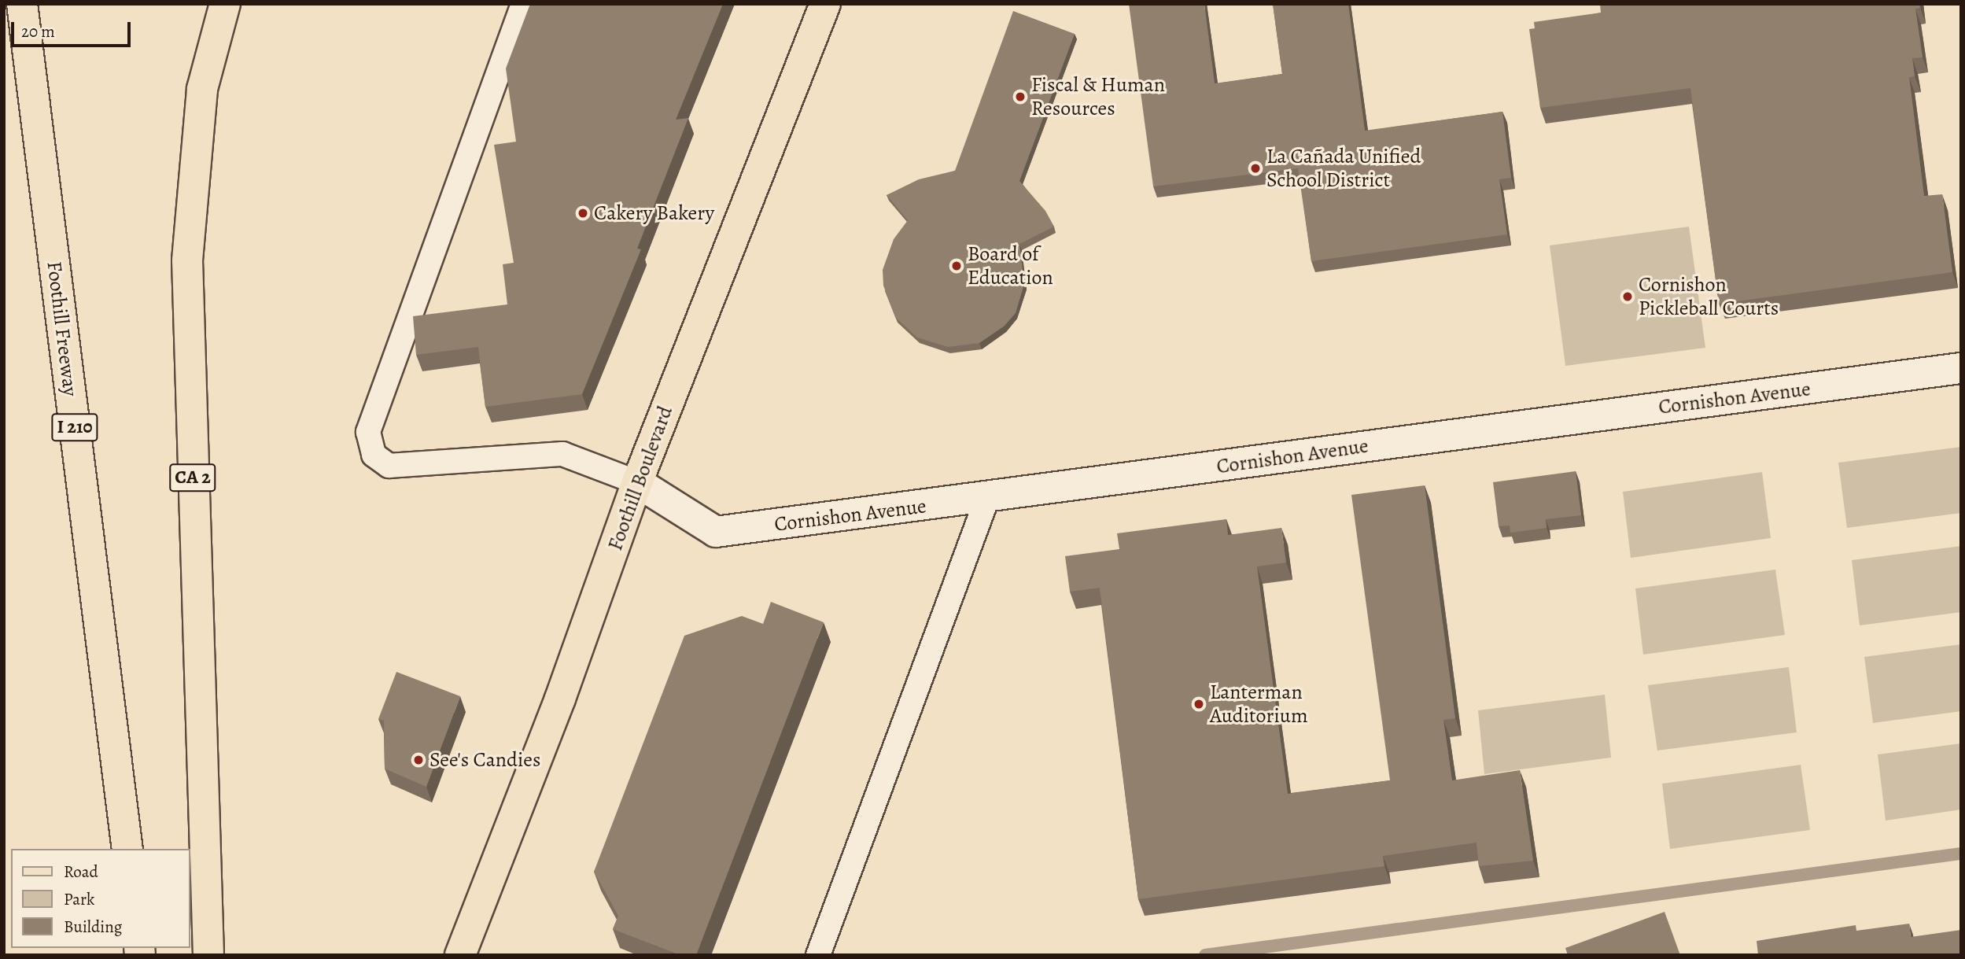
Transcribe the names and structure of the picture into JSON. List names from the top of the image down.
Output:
{
  "streets": {
    "main road": [
      "Foothill Freeway",
      "I 210",
      "CA 2",
      "Foothill Boulevard"
    ],
    "street": ["Cornishon Avenue"]
  },
  "crossings": [
    ["Cornishon Avenue", "Foothill Boulevard"]
  ],
  "places": [
    "Fiscal & Human Resources",
    "La Cañada Unified School District",
    "Cakery Bakery",
    "Board of Education",
    "Cornishon Pickleball Courts",
    "Lanterman Auditorium",
    "See's Candies"
  ],
  "legend": ["Road", "Park", "Building"],
  "scale_bar": "20 m"
}
